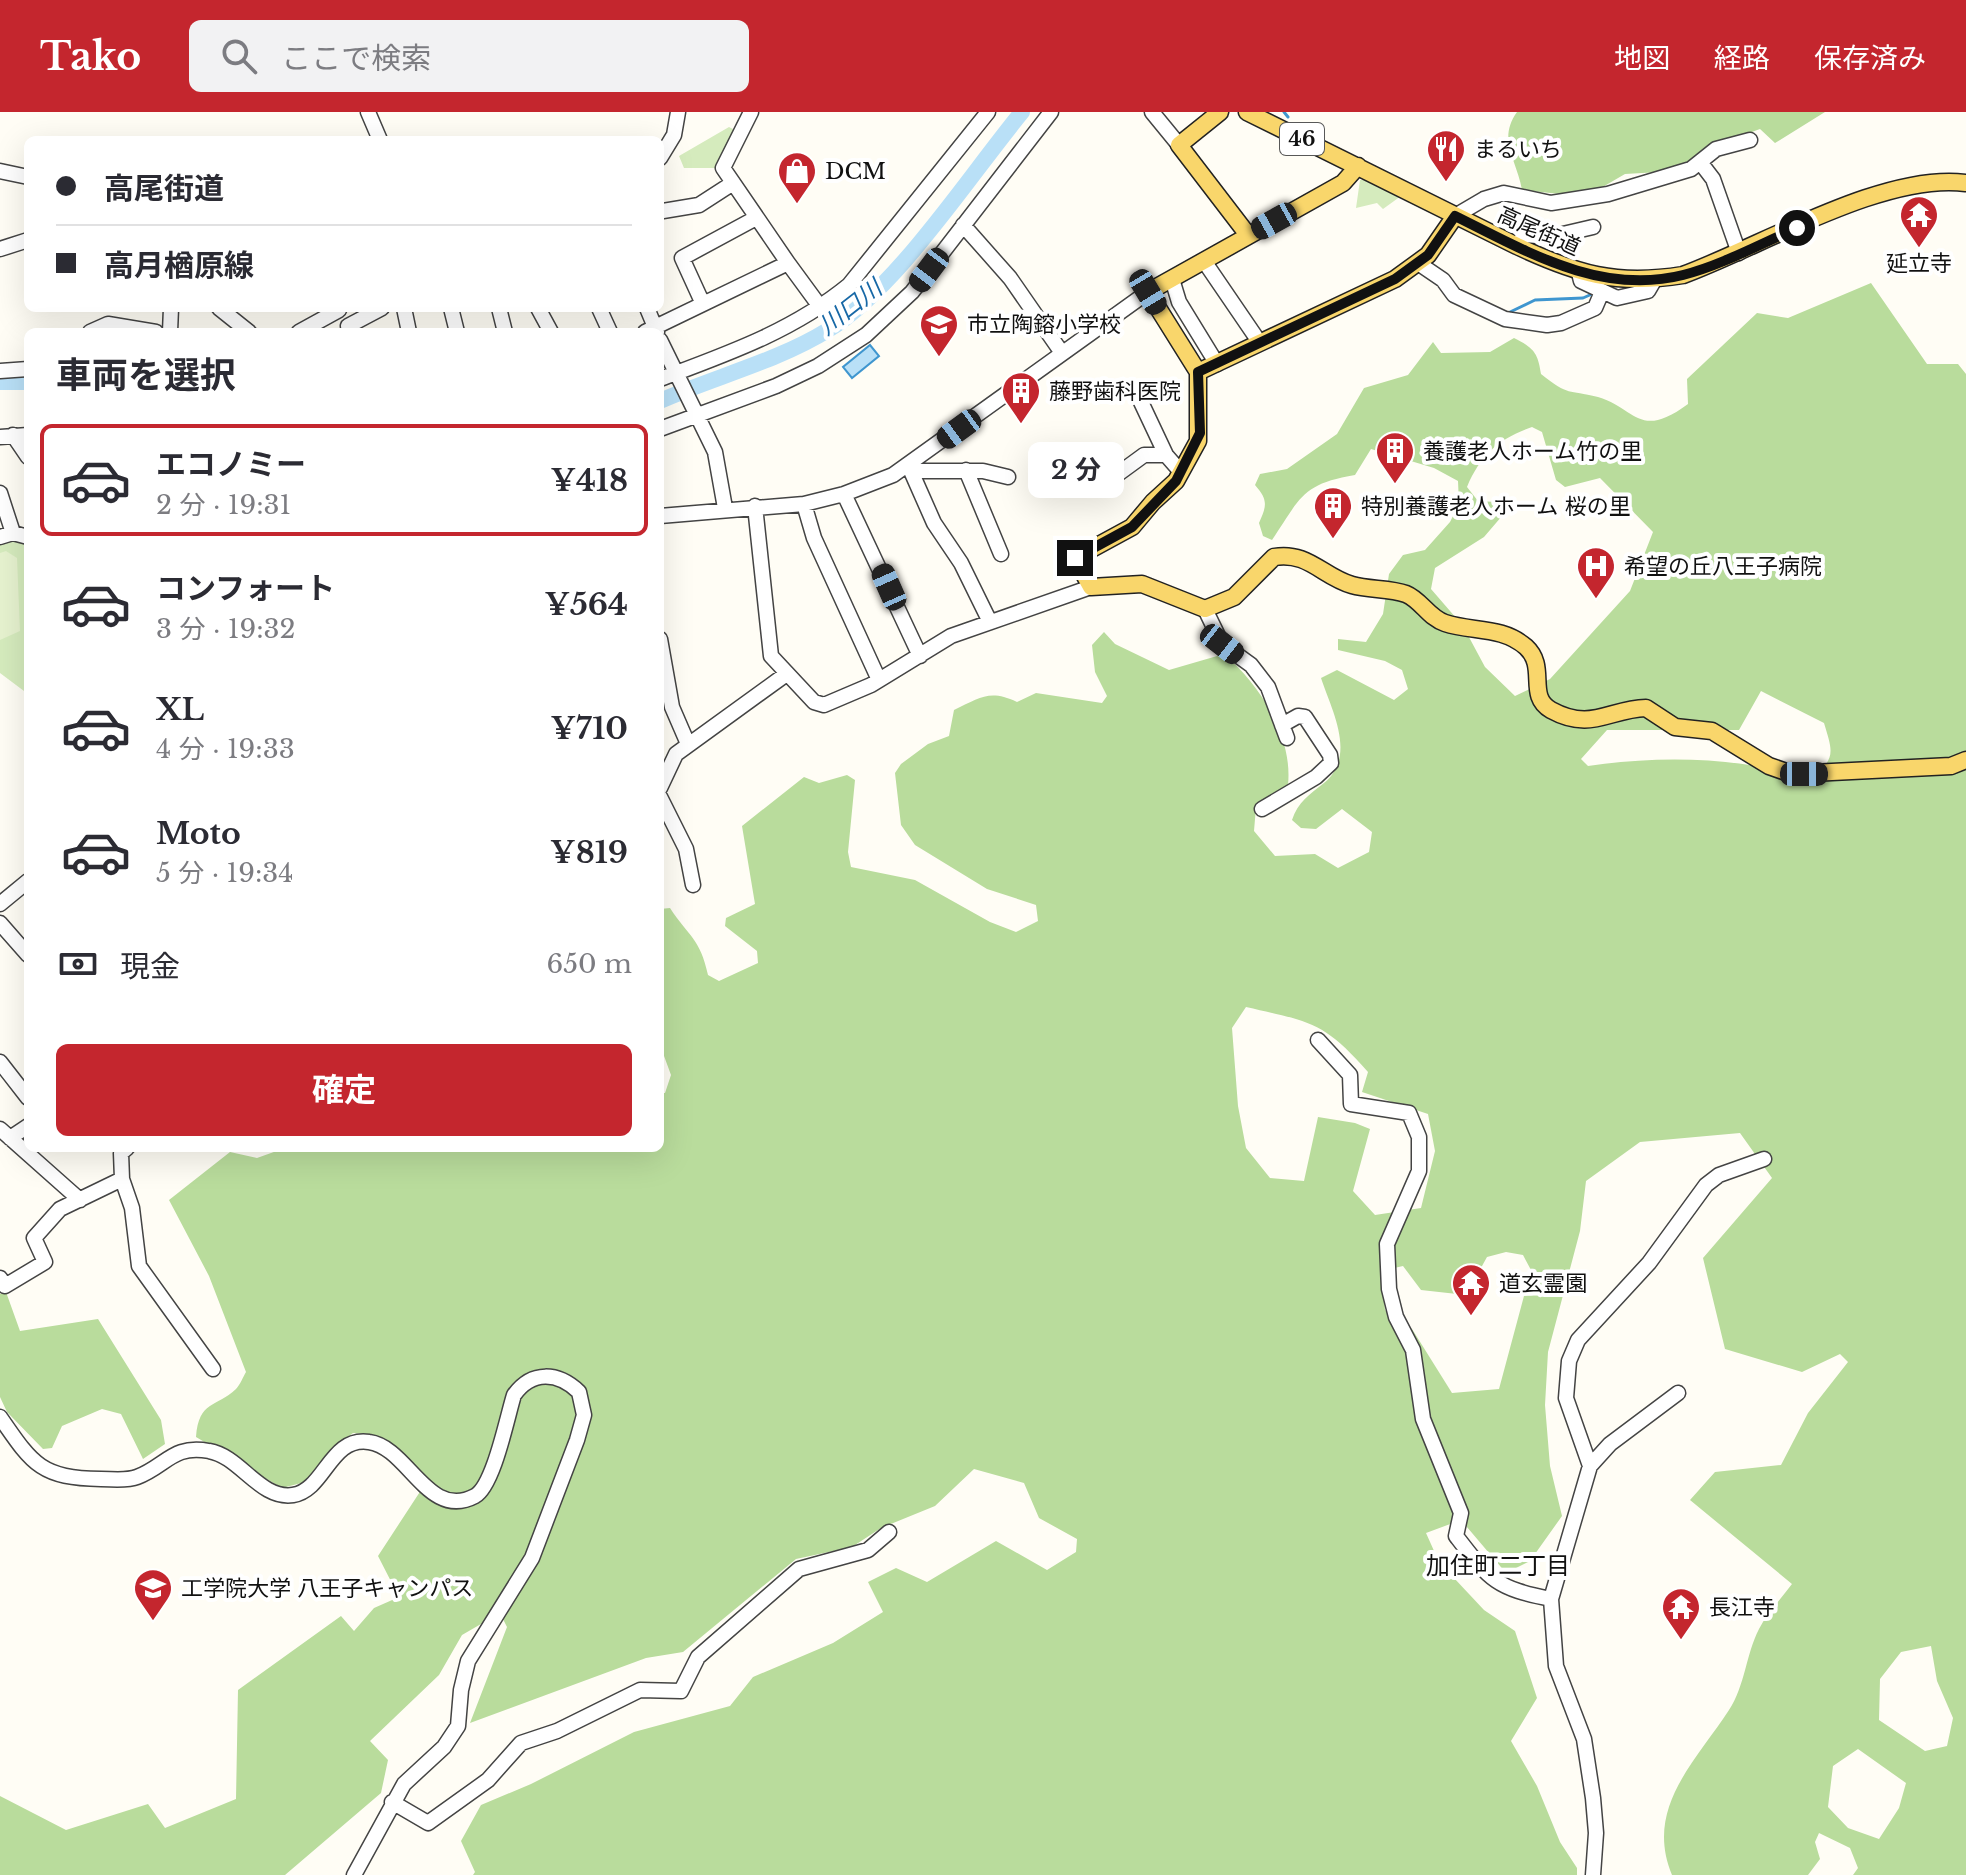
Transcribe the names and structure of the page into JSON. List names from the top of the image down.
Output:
{
  "streets": {
    "main road": ["46", "高尾街道"]
  },
  "districts": ["加住町二丁目"],
  "water": ["川口川"],
  "places": {
    "restaurant": ["まるいち"],
    "shop": ["DCM"],
    "temple": ["延立寺", "道玄霊園", "長江寺"],
    "school or university": ["市立陶鎔小学校", "工学院大学 八王子キャンパス"],
    "building": ["藤野歯科医院", "養護老人ホーム竹の里", "特別養護老人ホーム 桜の里"],
    "hospital": ["希望の丘八王子病院"]
  },
  "page": {
    "header": "Tako",
    "search": "ここで検索",
    "nav": ["地図", "経路", "保存済み"],
    "banner": ["高尾街道", "高月楢原線"],
    "heading": "車両を選択",
    "list": [
      {
        "name": "エコノミー",
        "note": "2 分 · 19:31",
        "value": "¥418"
      },
      {
        "name": "コンフォート",
        "note": "3 分 · 19:32",
        "value": "¥564"
      },
      {
        "name": "XL",
        "note": "4 分 · 19:33",
        "value": "¥710"
      },
      {
        "name": "Moto",
        "note": "5 分 · 19:34",
        "value": "¥819"
      }
    ],
    "bubble": "2 分",
    "pay": ["現金", "650 m"],
    "buttons": "確定"
  }
}
